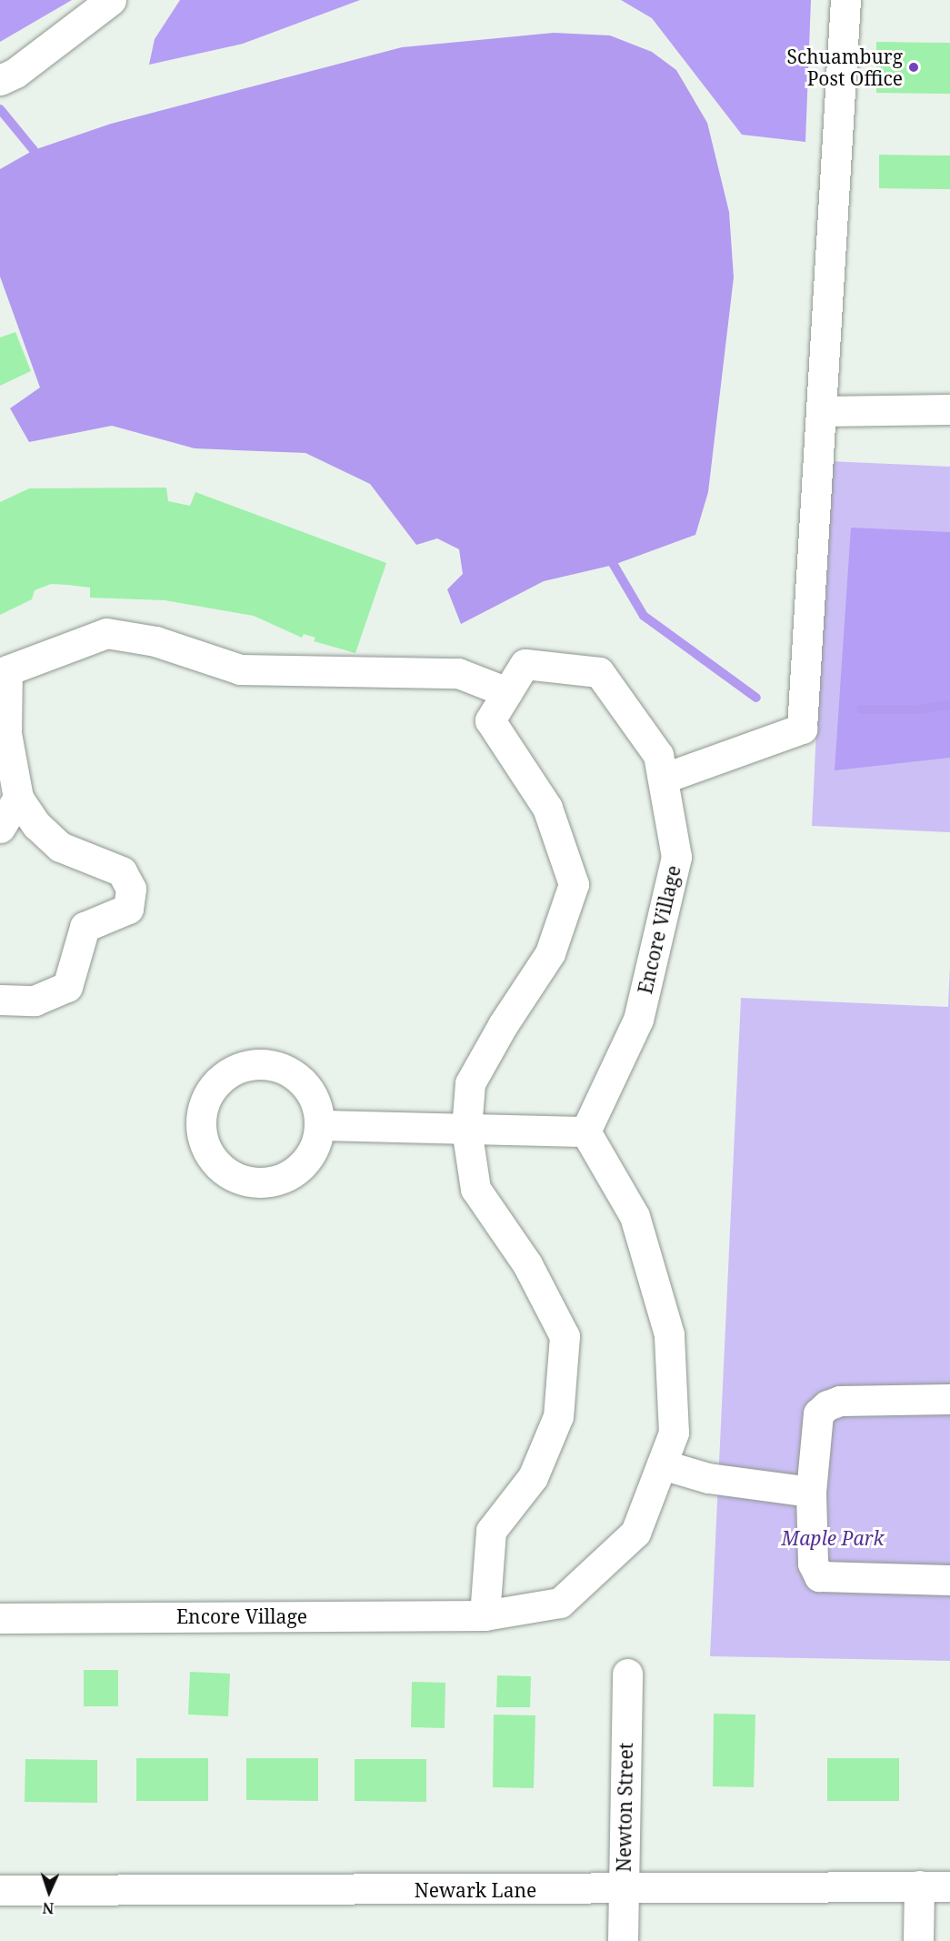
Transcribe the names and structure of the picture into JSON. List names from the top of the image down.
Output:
{
  "streets": {
    "street": ["Encore Village", "Newton Street", "Newark Lane"]
  },
  "crossings": [
    ["Newton Street", "Newark Lane"]
  ],
  "parks": ["Maple Park"],
  "places": ["Schuamburg Post Office"],
  "north": "bottom"
}
